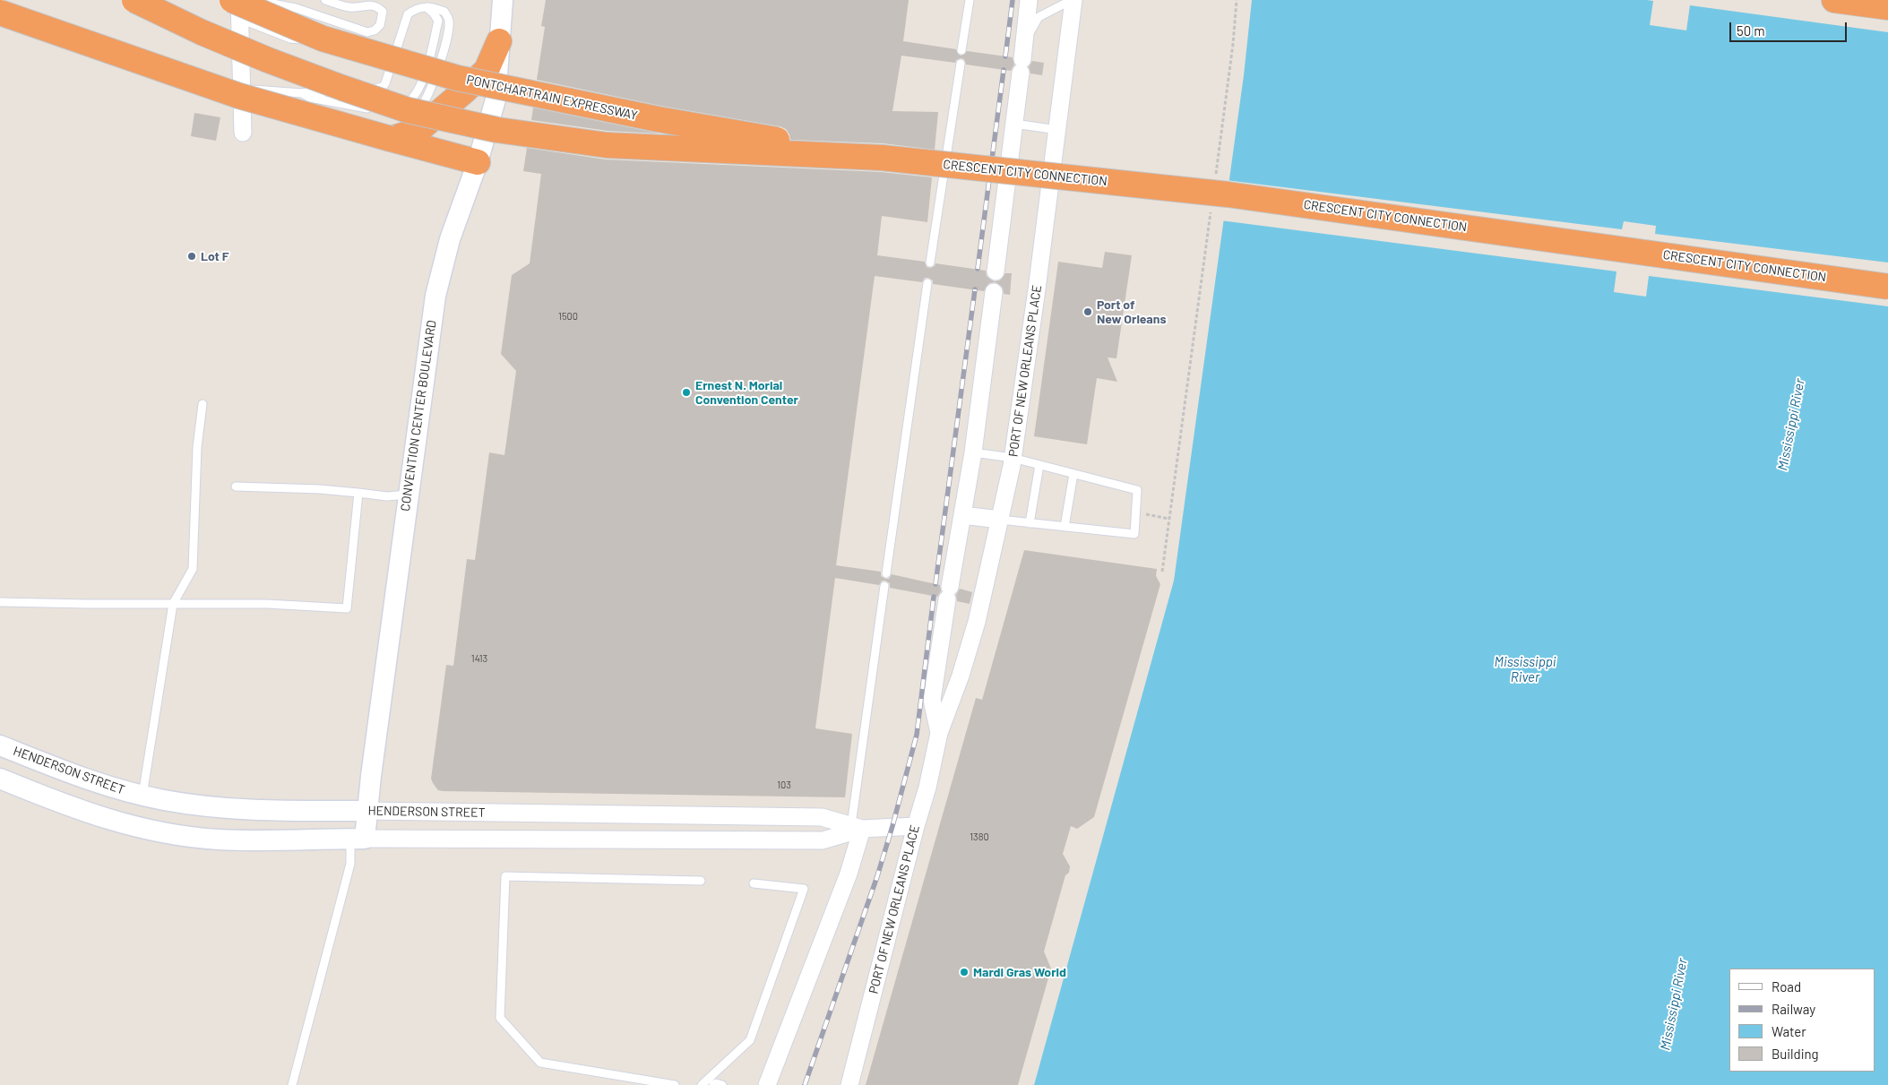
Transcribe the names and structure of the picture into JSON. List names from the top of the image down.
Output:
{
  "streets": {
    "highway": ["PONTCHARTRAIN EXPRESSWAY", "CRESCENT CITY CONNECTION"],
    "street": ["PORT OF NEW ORLEANS PLACE", "CONVENTION CENTER BOULEVARD", "HENDERSON STREET"]
  },
  "crossings": [
    ["PONTCHARTRAIN EXPRESSWAY", "CRESCENT CITY CONNECTION"],
    ["PORT OF NEW ORLEANS PLACE", "HENDERSON STREET"],
    ["CONVENTION CENTER BOULEVARD", "HENDERSON STREET"]
  ],
  "water": ["Mississippi River"],
  "places": [
    "Lot F",
    "Port of New Orleans",
    "Ernest N. Morial Convention Center",
    "Mardi Gras World"
  ],
  "house_numbers": [
    "1500",
    "1413",
    "103",
    "1380"
  ],
  "legend": [
    "Road",
    "Railway",
    "Water",
    "Building"
  ],
  "scale_bar": "50 m"
}
